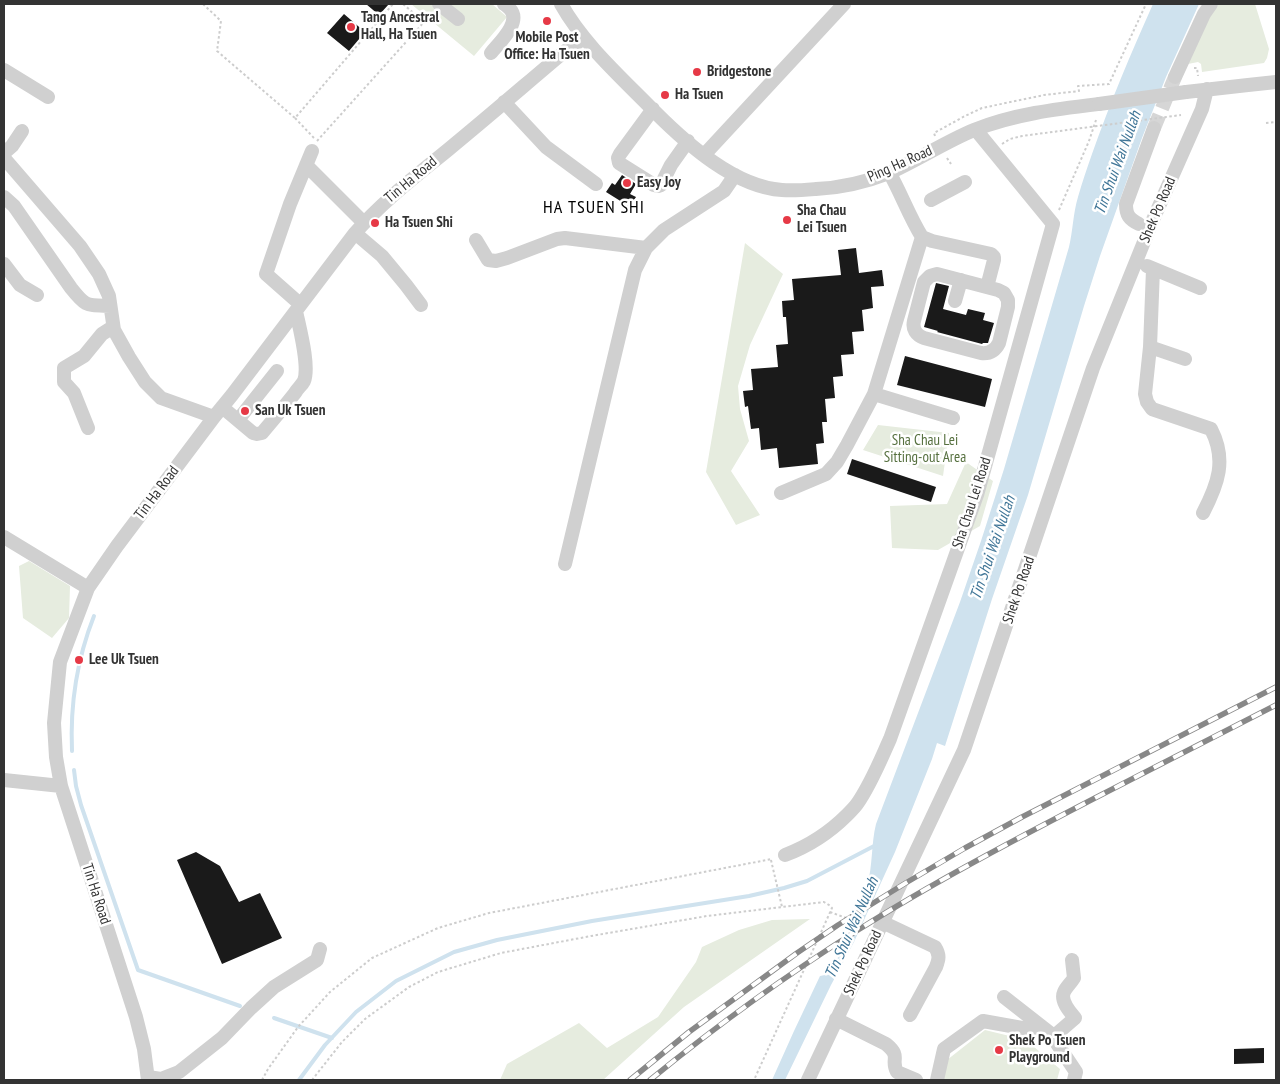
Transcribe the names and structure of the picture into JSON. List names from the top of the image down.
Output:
{
  "streets": {
    "street": [
      "Ping Ha Road",
      "Tin Ha Road",
      "Shek Po Road",
      "Sha Chau Lei Road"
    ]
  },
  "crossings": [
    ["Ping Ha Road", "Tin Ha Road"],
    ["Ping Ha Road", "Shek Po Road"]
  ],
  "districts": ["HA TSUEN SHI"],
  "water": ["Tin Shui Wai Nullah"],
  "parks": ["Sha Chau Lei Sitting-out Area"],
  "places": [
    "Mobile Post Office: Ha Tsuen",
    "Tang Ancestral Hall, Ha Tsuen",
    "Bridgestone",
    "Ha Tsuen",
    "Easy Joy",
    "Sha Chau Lei Tsuen",
    "Ha Tsuen Shi",
    "San Uk Tsuen",
    "Lee Uk Tsuen",
    "Shek Po Tsuen Playground"
  ]
}
